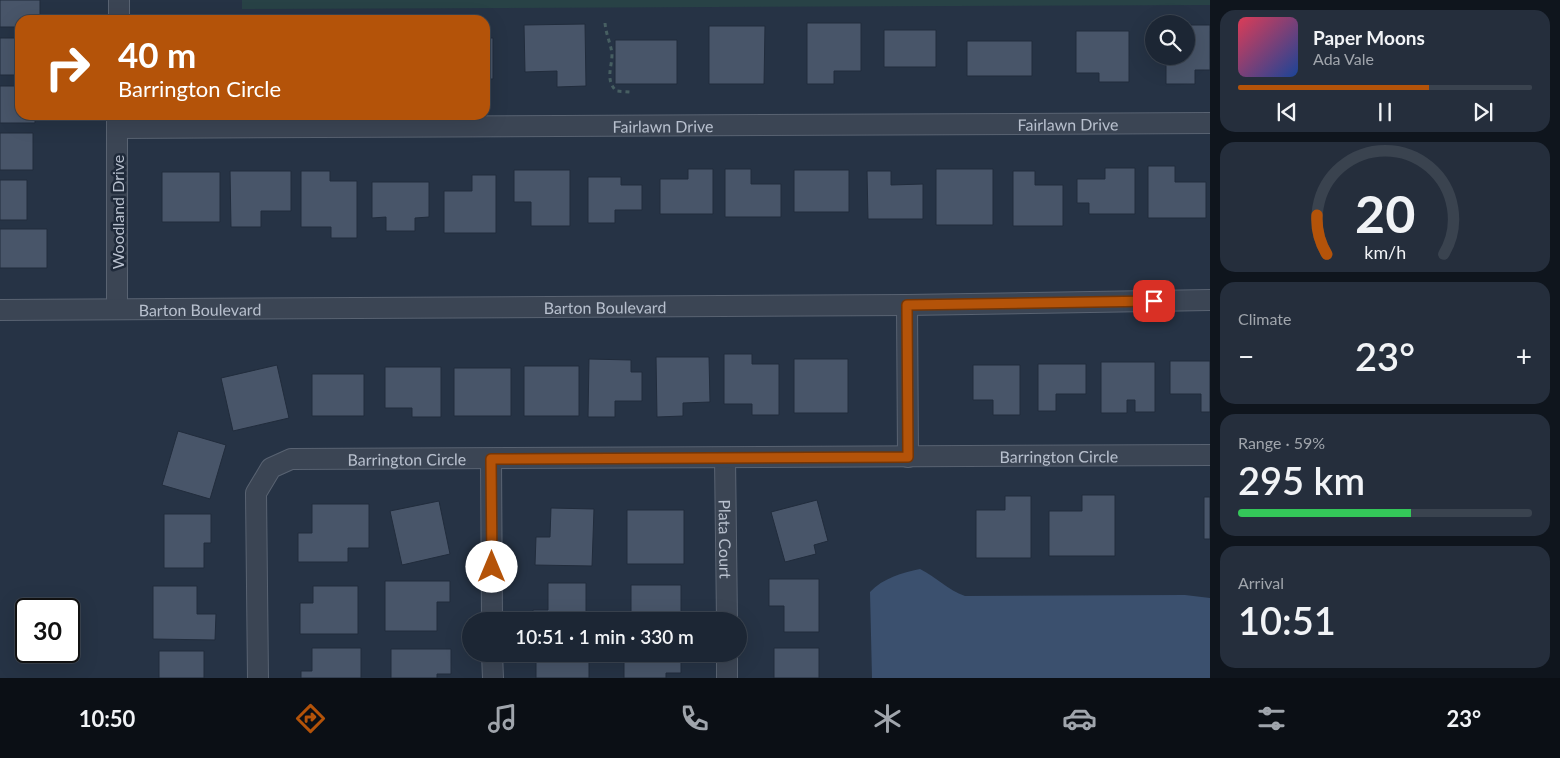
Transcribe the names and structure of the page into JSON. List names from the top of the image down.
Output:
{
  "streets": {
    "street": [
      "Fairlawn Drive",
      "Woodland Drive",
      "Barton Boulevard",
      "Barrington Circle",
      "Plata Court"
    ]
  },
  "crossings": [
    ["Fairlawn Drive", "Woodland Drive"],
    ["Woodland Drive", "Barton Boulevard"],
    ["Barrington Circle", "Plata Court"]
  ],
  "page": {
    "turn": ["40 m", "Barrington Circle"],
    "song": ["Paper Moons", "Ada Vale"],
    "tile": [
      "Climate",
      ["Range · 59%", "295 km"],
      ["Arrival", "10:51"]
    ],
    "heat": ["−", "23°", "+"],
    "limit": "30",
    "trip": "10:51 · 1 min · 330 m",
    "tabs": ["10:50", "23°"],
    "gauge": ["20", "km/h"]
  }
}
